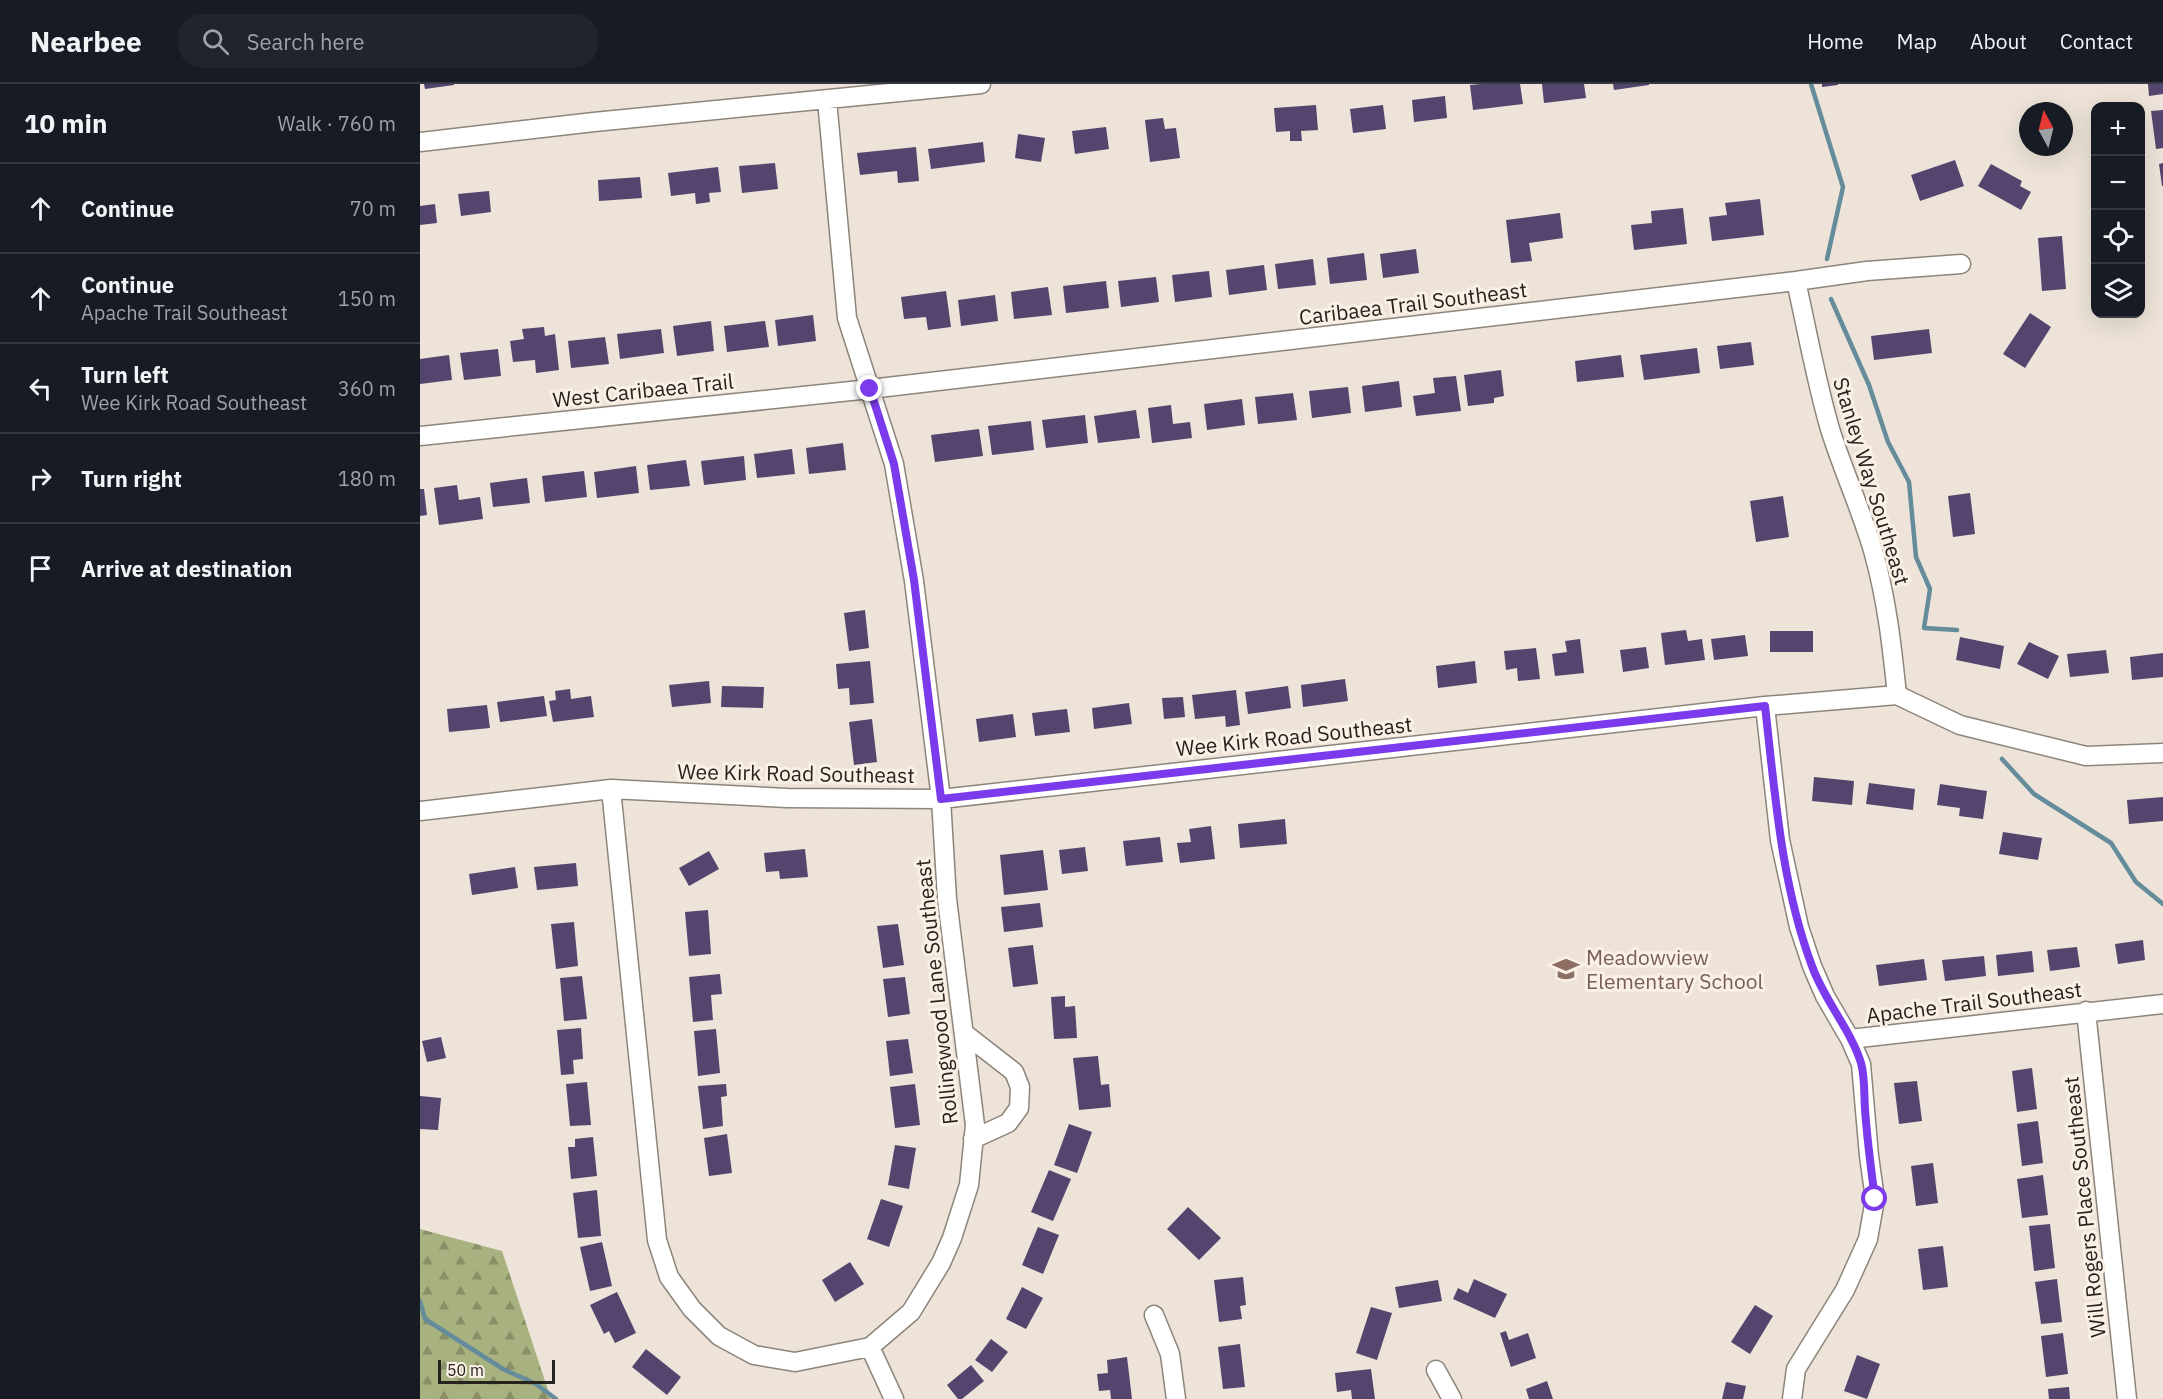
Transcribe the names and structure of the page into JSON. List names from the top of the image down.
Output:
{
  "streets": {
    "street": [
      "Caribaea Trail Southeast",
      "West Caribaea Trail",
      "Stanley Way Southeast",
      "Wee Kirk Road Southeast",
      "Rollingwood Lane Southeast",
      "Apache Trail Southeast",
      "Will Rogers Place Southeast"
    ]
  },
  "crossings": [
    ["Caribaea Trail Southeast", "West Caribaea Trail"],
    ["Caribaea Trail Southeast", "Stanley Way Southeast"],
    ["Caribaea Trail Southeast", "Rollingwood Lane Southeast"],
    ["West Caribaea Trail", "Rollingwood Lane Southeast"],
    ["Stanley Way Southeast", "Wee Kirk Road Southeast"],
    ["Wee Kirk Road Southeast", "Rollingwood Lane Southeast"],
    ["Wee Kirk Road Southeast", "Apache Trail Southeast"],
    ["Apache Trail Southeast", "Will Rogers Place Southeast"]
  ],
  "places": {
    "school or university": ["Meadowview Elementary School"]
  },
  "scale_bar": "50 m",
  "north": "top",
  "page": {
    "header": "Nearbee",
    "search": "Search here",
    "nav": [
      "Home",
      "Map",
      "About",
      "Contact"
    ],
    "heading": ["10 min", "Walk · 760 m"],
    "map_buttons": ["+", "−"],
    "list": [
      ["Continue", "70 m"],
      ["Continue", "Apache Trail Southeast", "150 m"],
      ["Turn left", "Wee Kirk Road Southeast", "360 m"],
      ["Turn right", "180 m"],
      "Arrive at destination"
    ],
    "scale": "50 m"
  }
}
